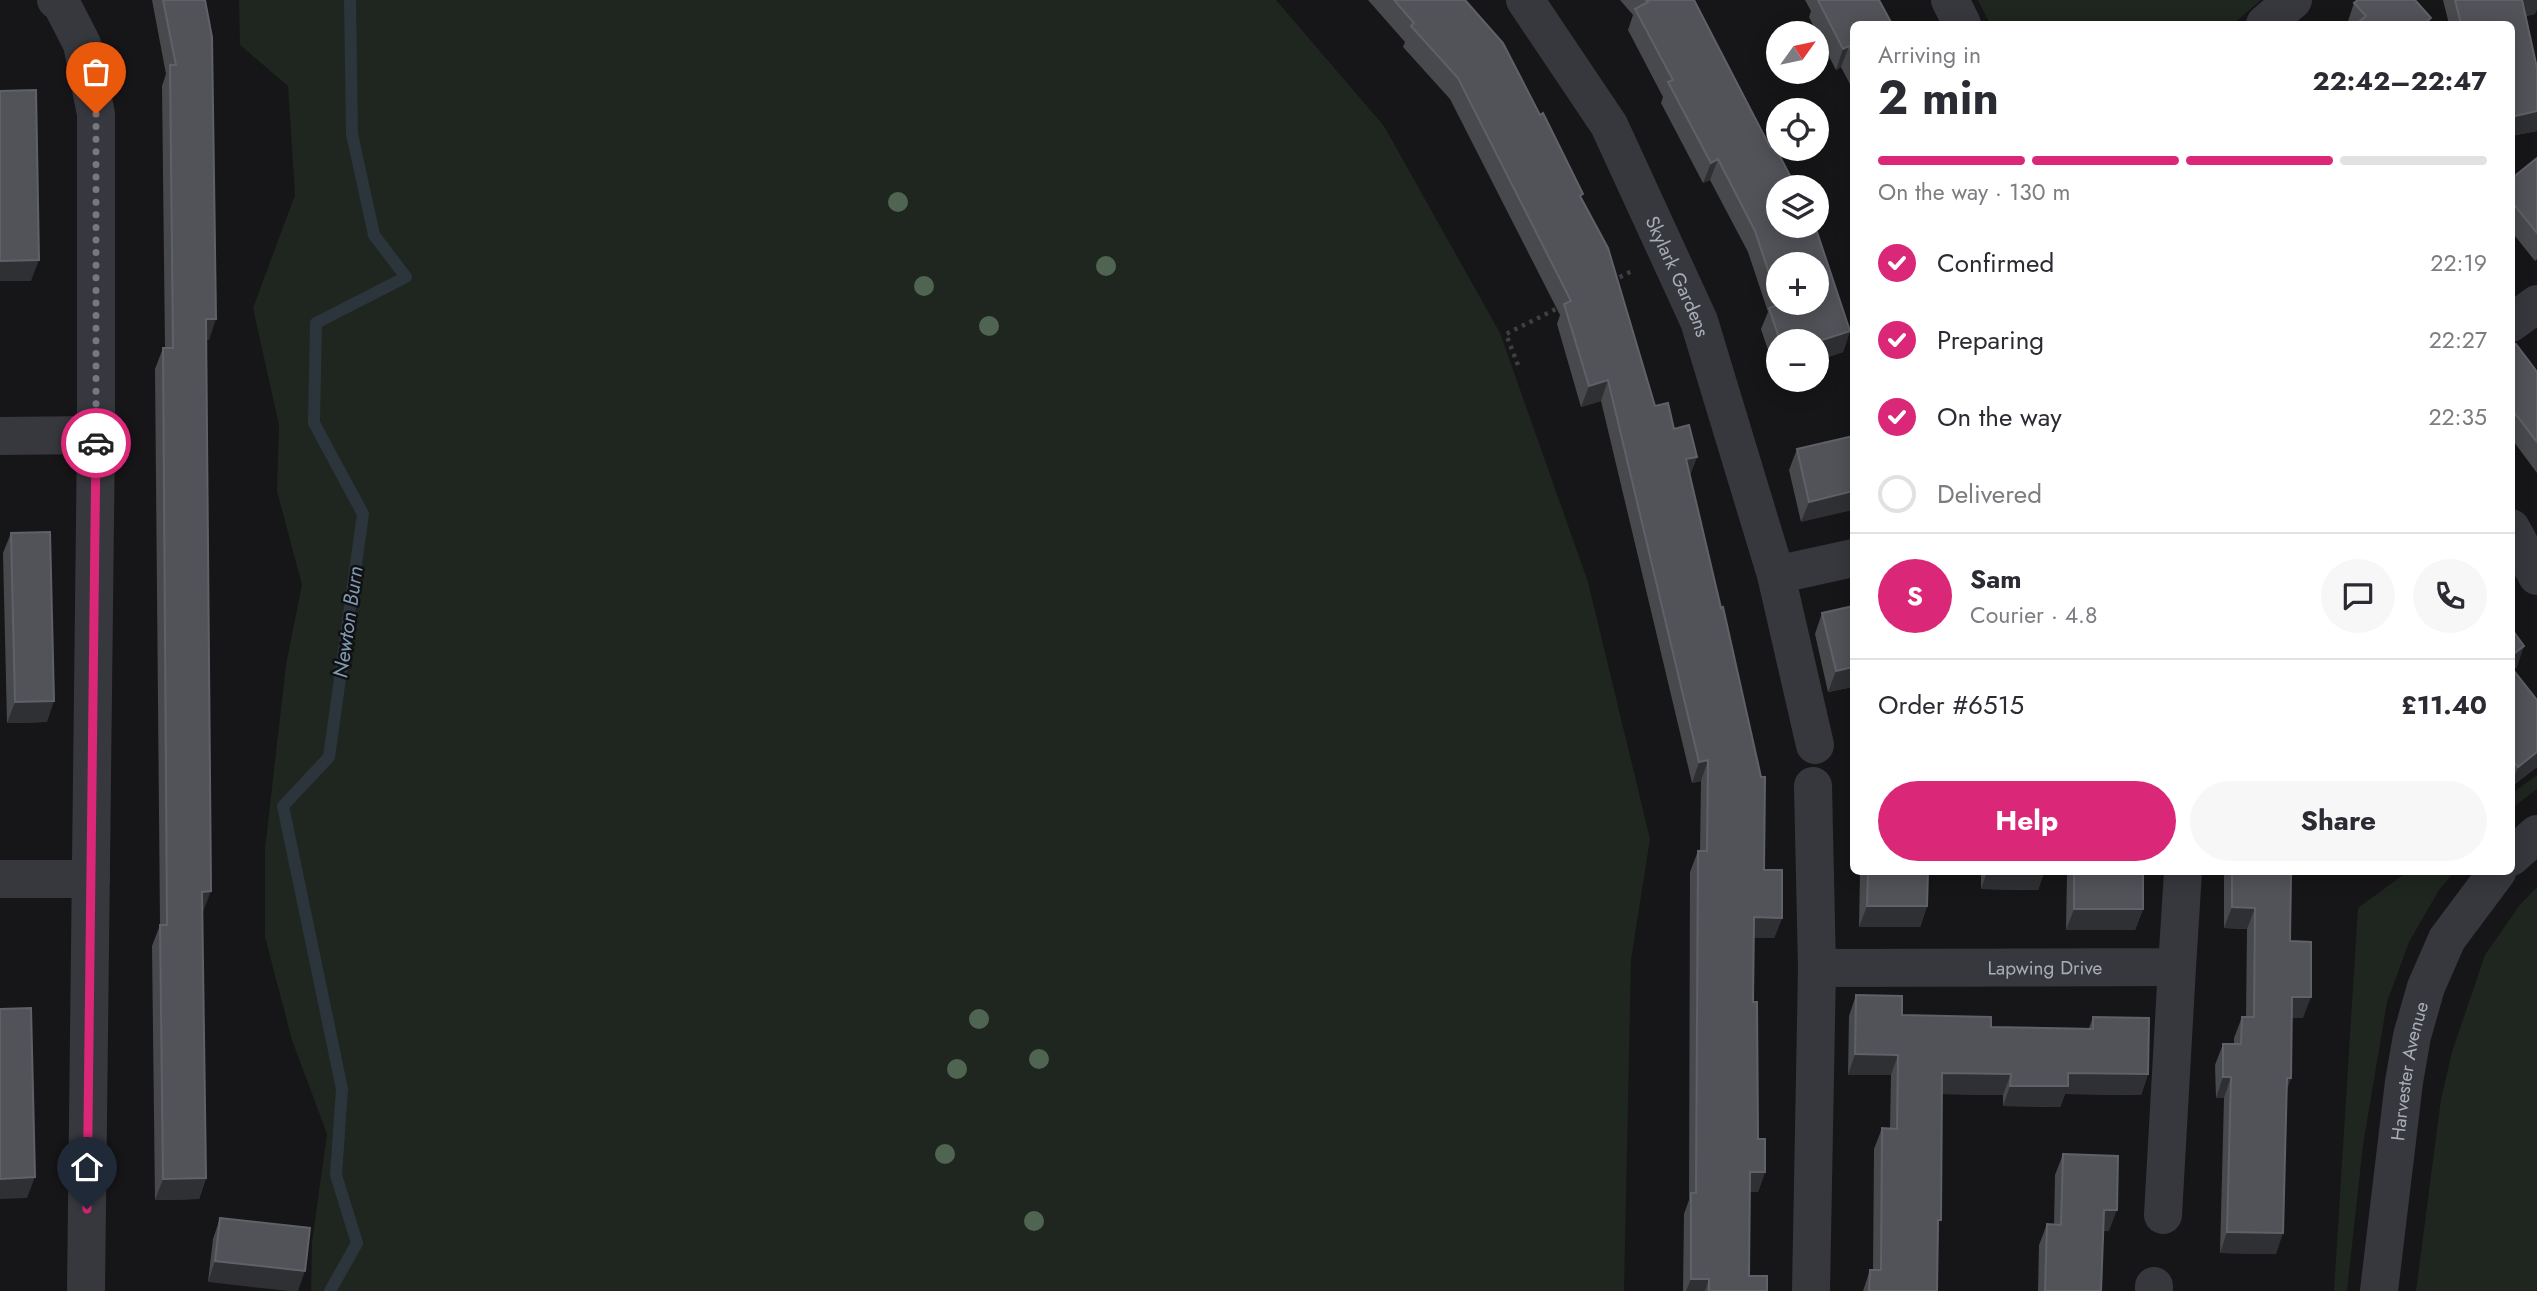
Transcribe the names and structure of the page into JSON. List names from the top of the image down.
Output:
{
  "streets": {
    "street": ["Skylark Gardens", "Lapwing Drive", "Harvester Avenue"]
  },
  "water": ["Newton Burn"],
  "north": "top right",
  "page": {
    "map_buttons": ["+", "−"],
    "heading": ["2 min", "Arriving in", "22:42–22:47"],
    "panel": [
      "Sam",
      "Courier · 4.8",
      "Order #6515",
      "£11.40"
    ],
    "bar": "On the way · 130 m",
    "list": [
      ["Confirmed", "22:19"],
      ["Preparing", "22:27"],
      ["On the way", "22:35"],
      "Delivered"
    ],
    "round": "S",
    "buttons": ["Help", "Share"]
  }
}
